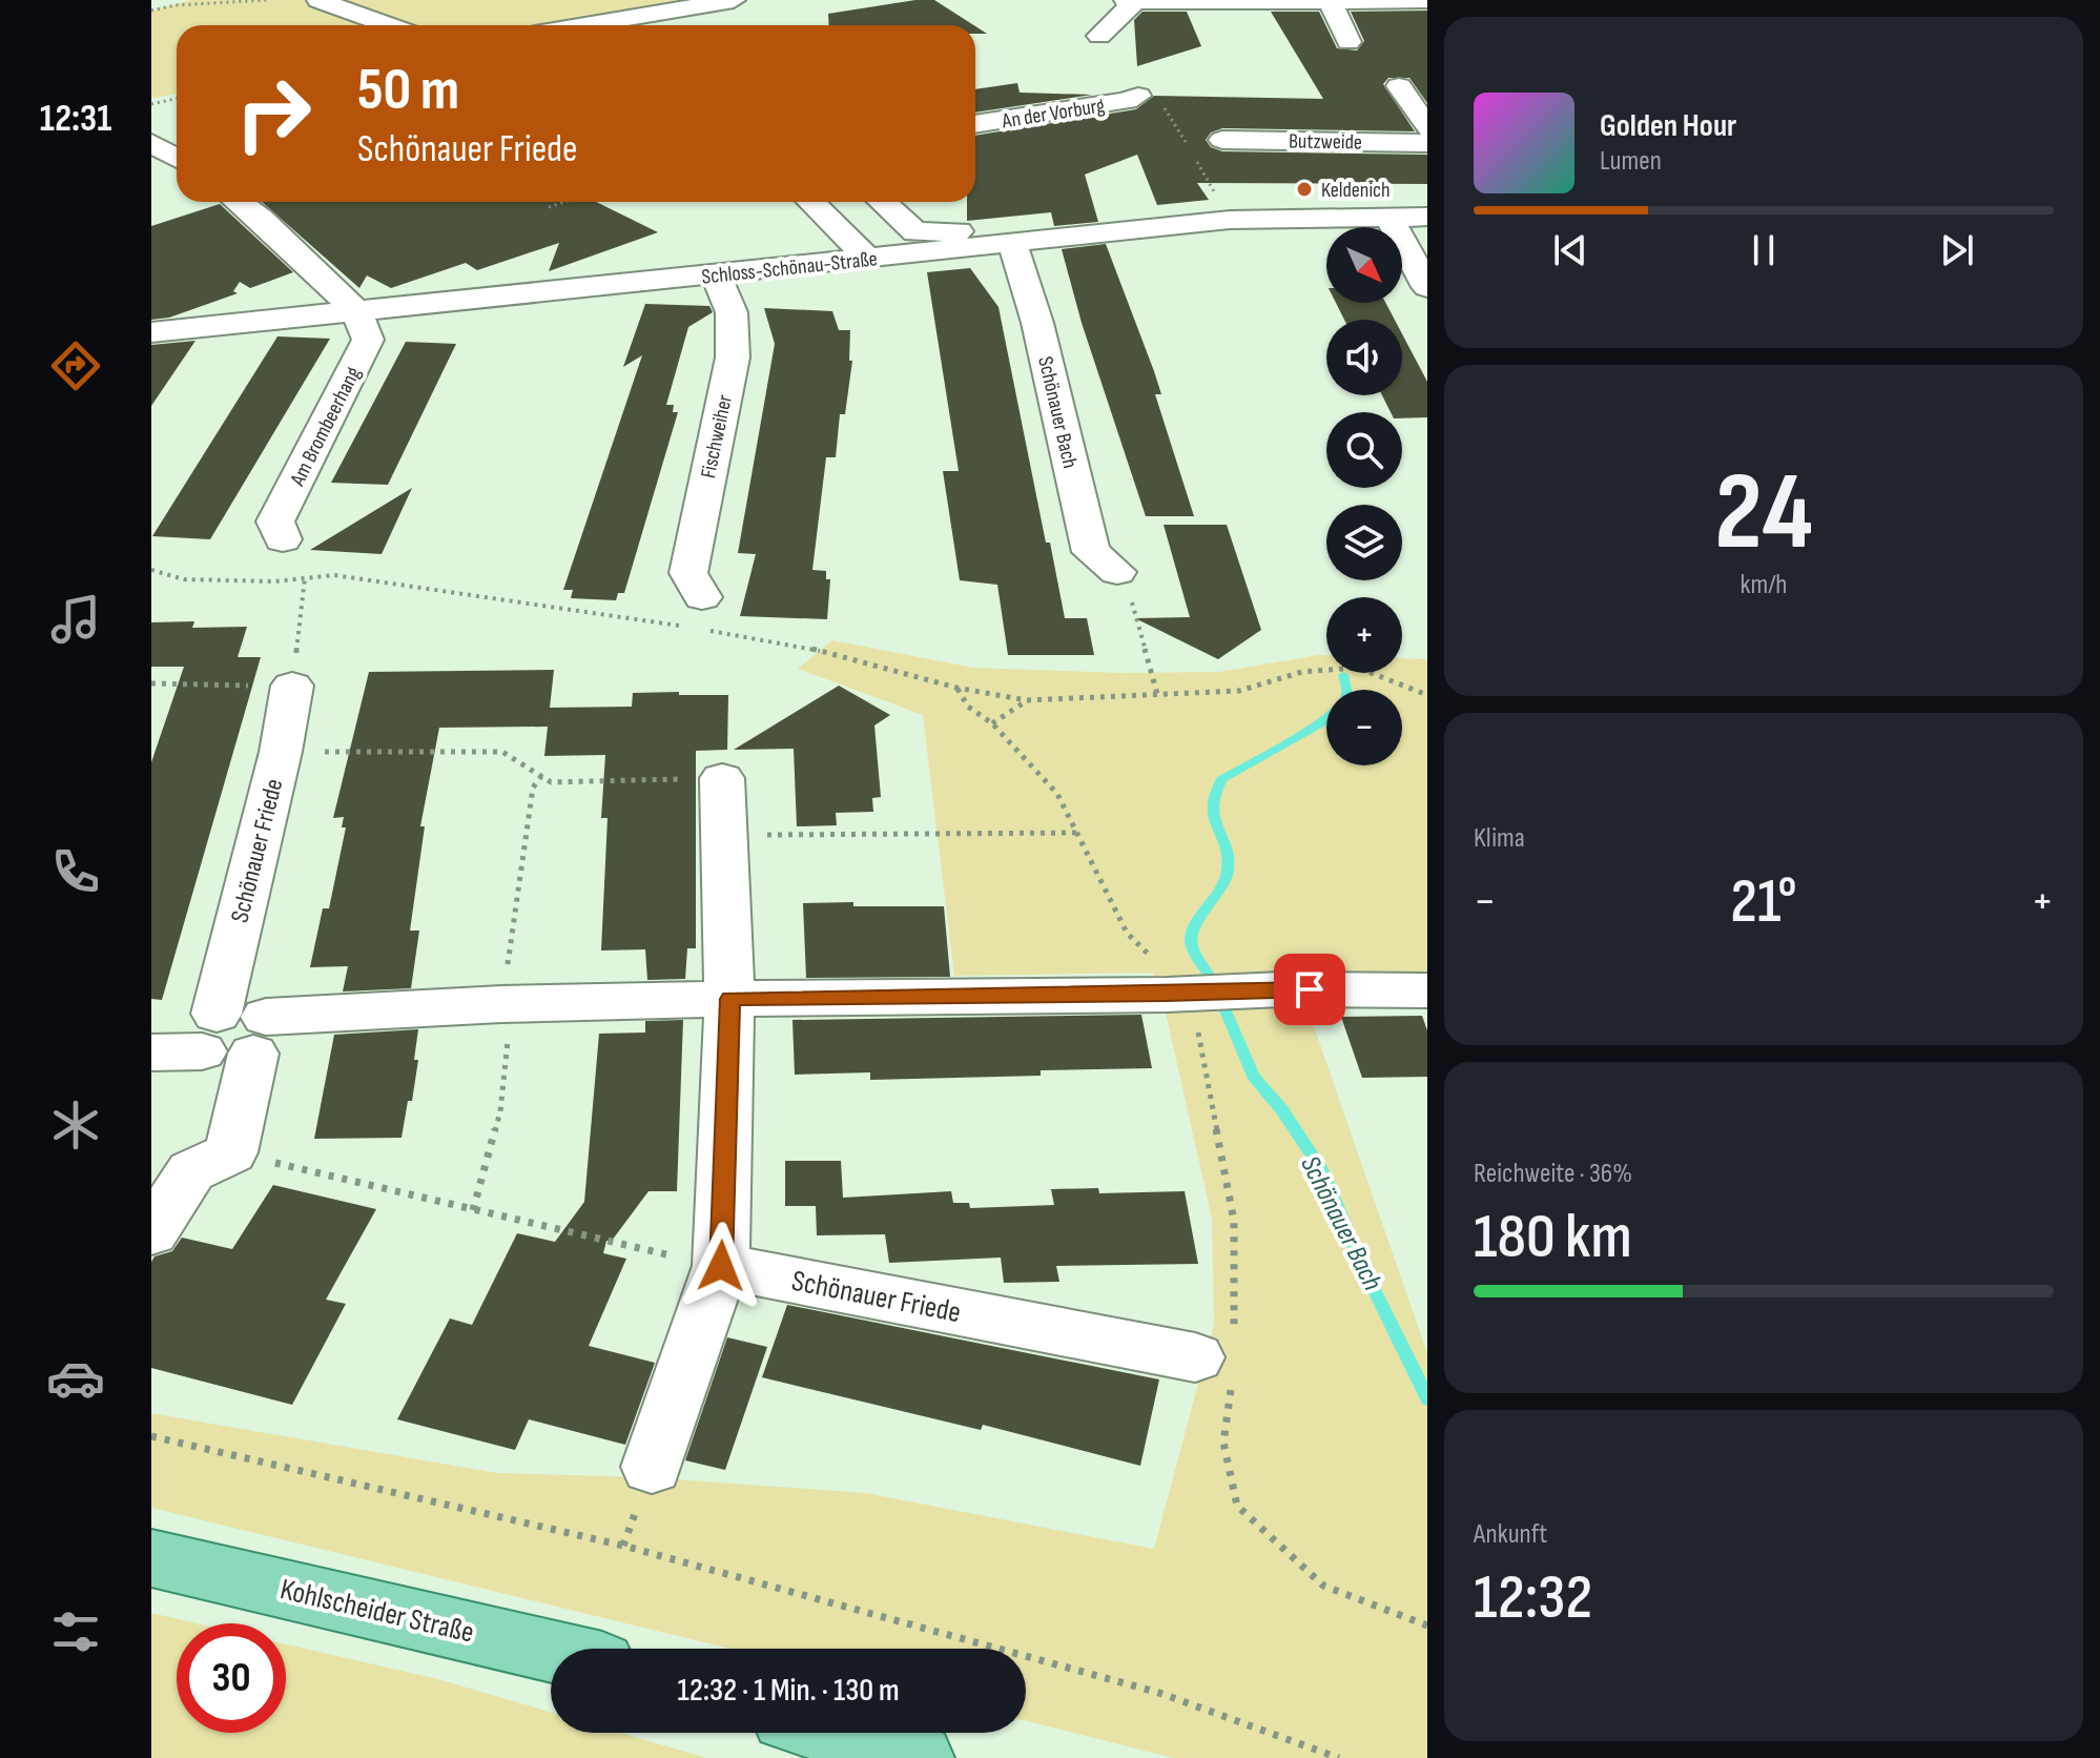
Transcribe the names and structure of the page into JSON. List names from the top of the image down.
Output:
{
  "streets": {
    "main road": ["Kohlscheider Straße"],
    "street": [
      "An der Vorburg",
      "Butzweide",
      "Schloss-Schönau-Straße",
      "Schönauer Bach",
      "Am Brombeerhang",
      "Fischweiher",
      "Schönauer Friede"
    ]
  },
  "crossings": [
    ["Schloss-Schönau-Straße", "Schönauer Bach"],
    ["Schloss-Schönau-Straße", "Am Brombeerhang"],
    ["Schloss-Schönau-Straße", "Fischweiher"]
  ],
  "water": ["Schönauer Bach"],
  "places": ["Keldenich"],
  "north": "bottom right",
  "page": {
    "tabs": "12:31",
    "turn": ["50 m", "Schönauer Friede"],
    "song": ["Golden Hour", "Lumen"],
    "map_buttons": ["+", "−"],
    "tile": [
      ["24", "km/h"],
      "Klima",
      ["Reichweite · 36%", "180 km"],
      ["Ankunft", "12:32"]
    ],
    "heat": ["−", "21°", "+"],
    "limit": "30",
    "trip": "12:32 · 1 Min. · 130 m"
  }
}
